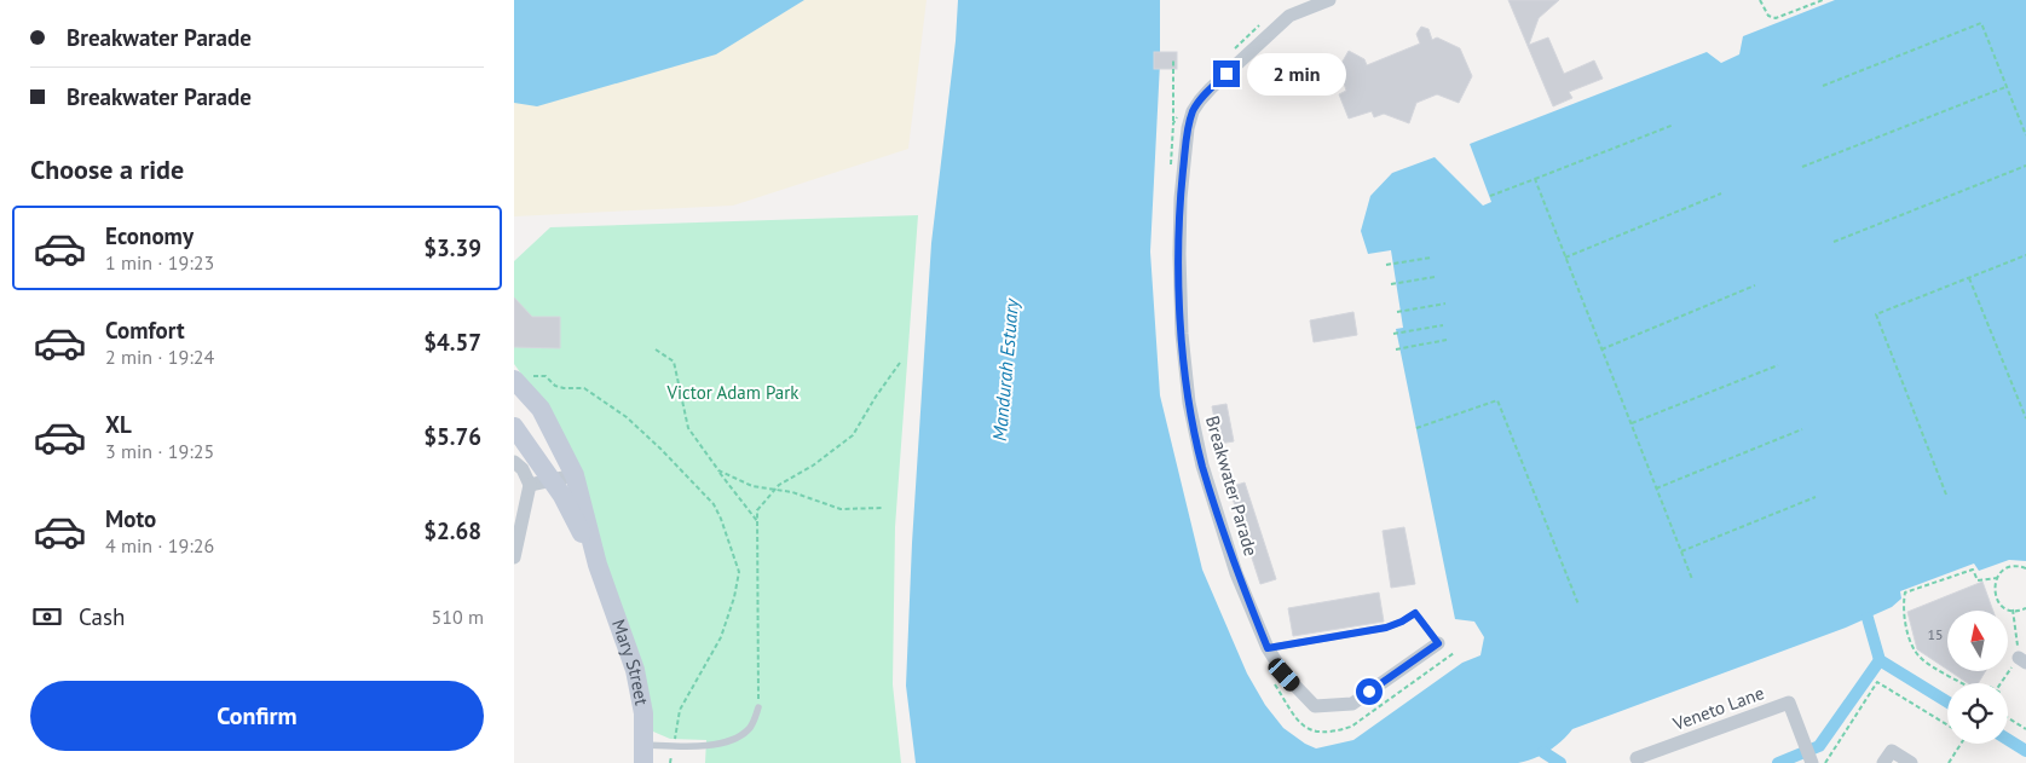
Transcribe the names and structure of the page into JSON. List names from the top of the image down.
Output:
{
  "streets": {
    "street": ["Breakwater Parade", "Mary Street", "Veneto Lane"]
  },
  "water": ["Mandurah Estuary"],
  "parks": ["Victor Adam Park"],
  "house_numbers": ["15"],
  "north": "top",
  "page": {
    "banner": ["Breakwater Parade", "Breakwater Parade"],
    "bubble": "2 min",
    "heading": "Choose a ride",
    "list": [
      {
        "name": "Economy",
        "note": "1 min · 19:23",
        "value": "$3.39"
      },
      {
        "name": "Comfort",
        "note": "2 min · 19:24",
        "value": "$4.57"
      },
      {
        "name": "XL",
        "note": "3 min · 19:25",
        "value": "$5.76"
      },
      {
        "name": "Moto",
        "note": "4 min · 19:26",
        "value": "$2.68"
      }
    ],
    "pay": ["Cash", "510 m"],
    "buttons": "Confirm"
  }
}
